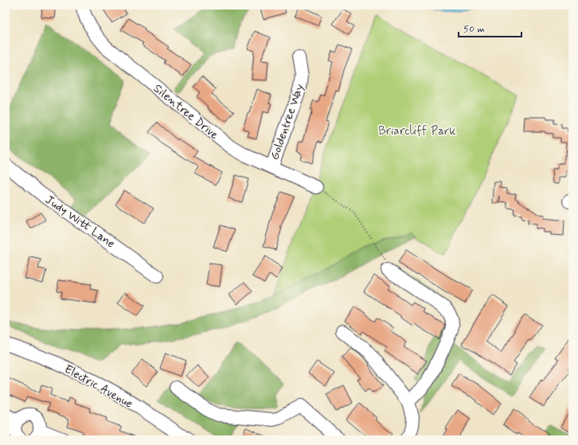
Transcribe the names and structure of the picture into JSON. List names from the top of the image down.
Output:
{
  "streets": {
    "street": [
      "Silentree Drive",
      "Goldentree Way",
      "Judy Witt Lane",
      "Electric Avenue"
    ]
  },
  "crossings": [
    ["Silentree Drive", "Goldentree Way"]
  ],
  "parks": ["Briarcliff Park"],
  "scale_bar": "50 m"
}
